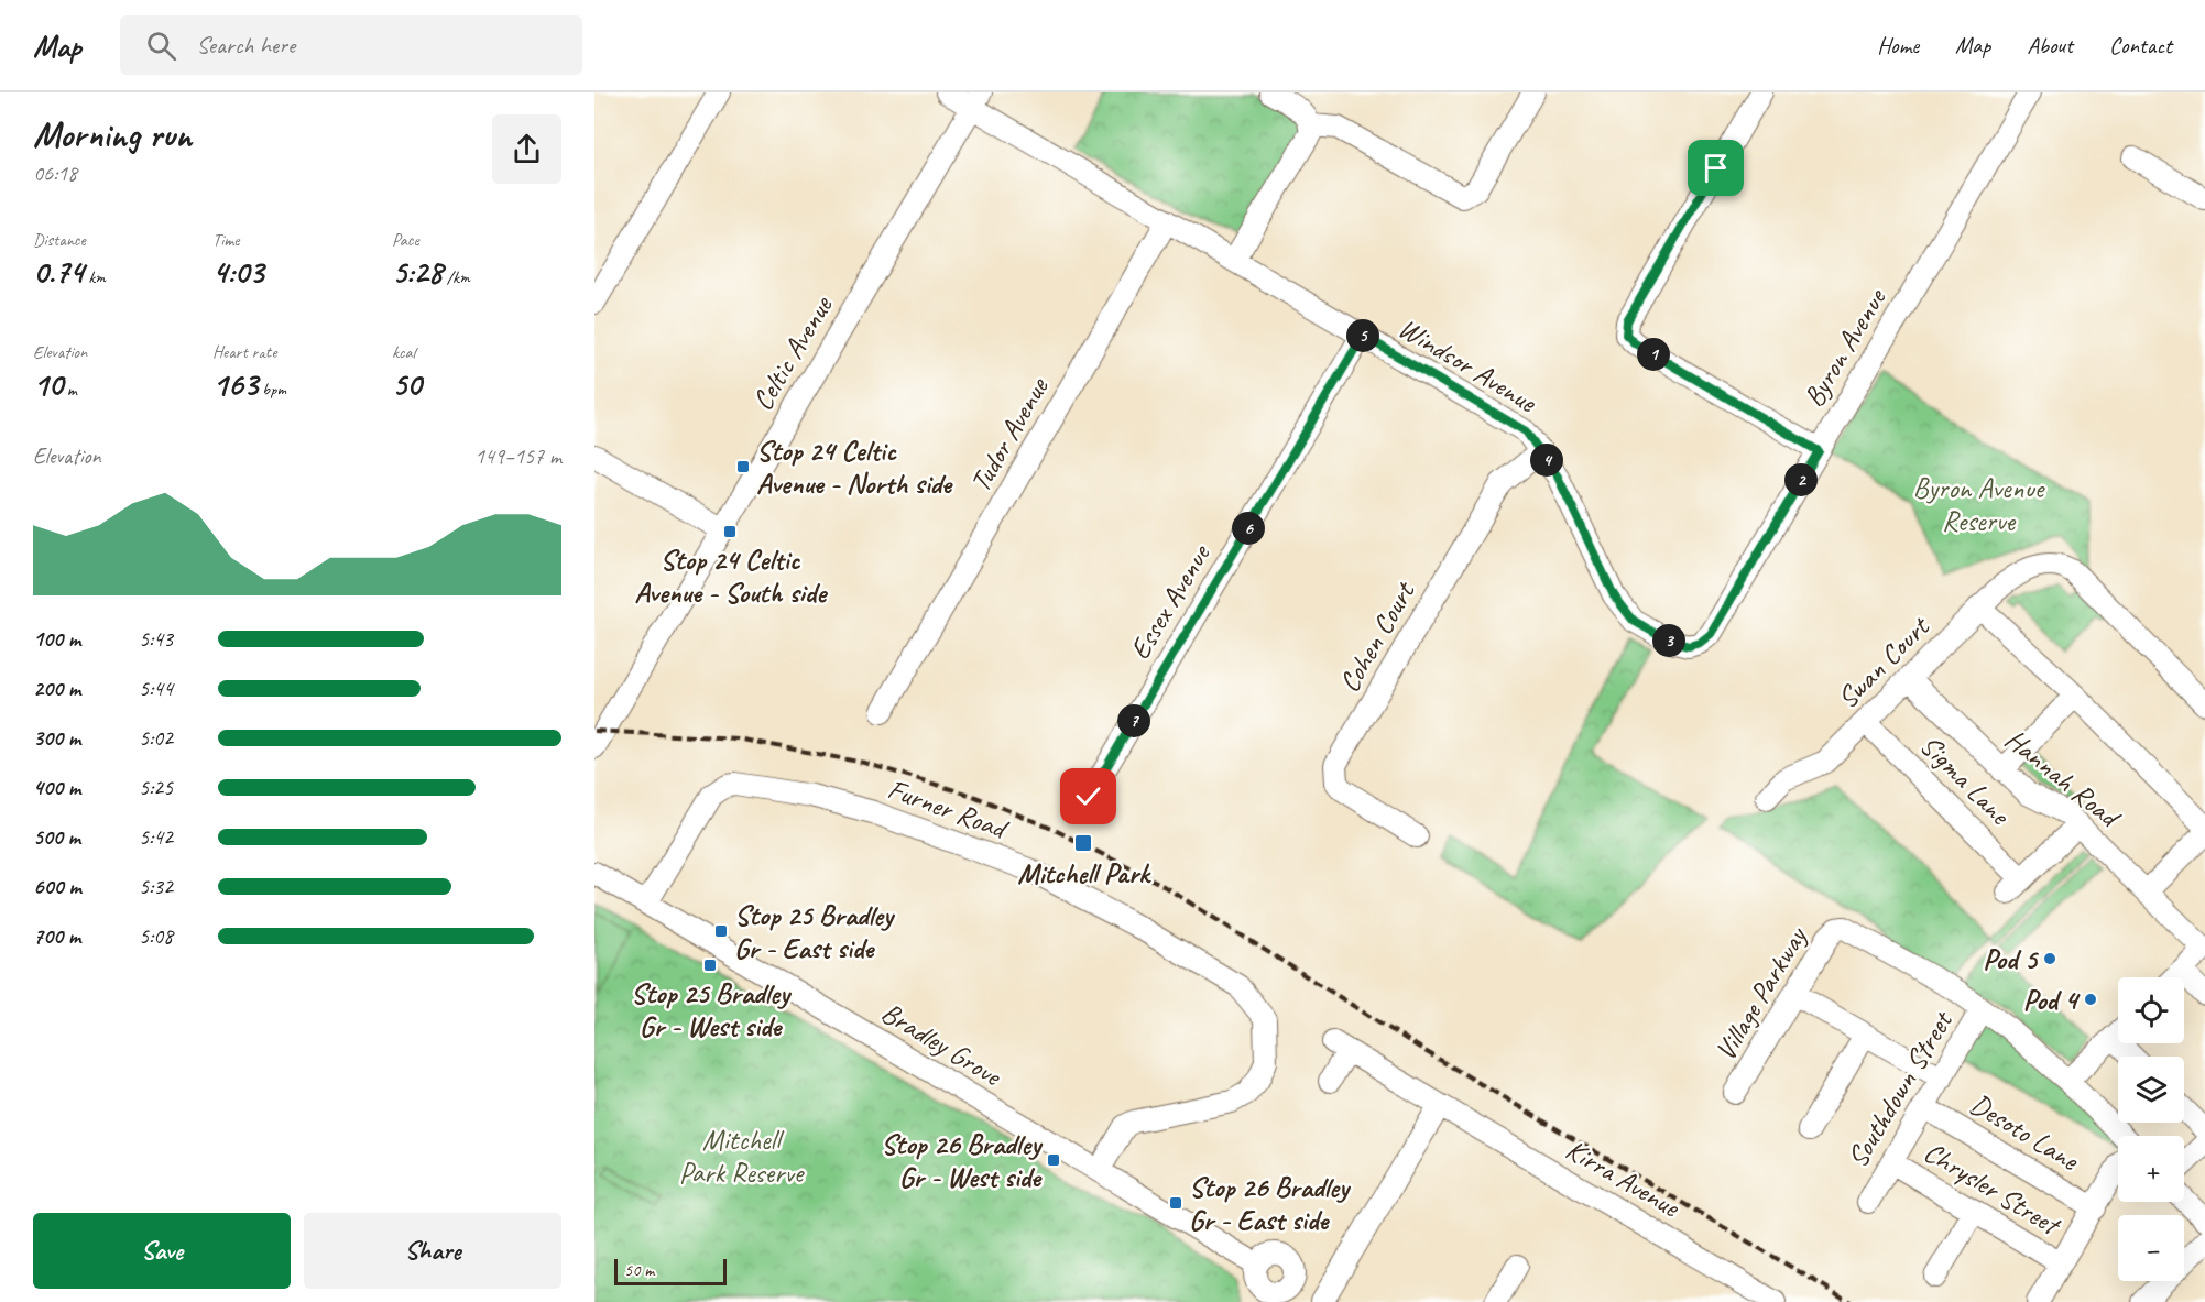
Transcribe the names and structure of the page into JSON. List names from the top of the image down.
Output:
{
  "streets": {
    "street": [
      "Byron Avenue",
      "Celtic Avenue",
      "Windsor Avenue",
      "Tudor Avenue",
      "Essex Avenue",
      "Cohen Court",
      "Swan Court",
      "Hannah Road",
      "Sigma Lane",
      "Furner Road",
      "Village Parkway",
      "Bradley Grove",
      "Southdown Street",
      "Desoto Lane",
      "Kirra Avenue",
      "Chrysler Street"
    ]
  },
  "crossings": [
    ["Byron Avenue", "Windsor Avenue"],
    ["Celtic Avenue", "Windsor Avenue"],
    ["Windsor Avenue", "Tudor Avenue"],
    ["Windsor Avenue", "Essex Avenue"],
    ["Windsor Avenue", "Cohen Court"],
    ["Swan Court", "Hannah Road"],
    ["Swan Court", "Sigma Lane"],
    ["Hannah Road", "Sigma Lane"],
    ["Furner Road", "Bradley Grove"],
    ["Village Parkway", "Southdown Street"],
    ["Southdown Street", "Desoto Lane"],
    ["Southdown Street", "Chrysler Street"]
  ],
  "parks": ["Byron Avenue Reserve", "Mitchell Park Reserve"],
  "places": {
    "transit": [
      "Stop 24 Celtic Avenue - North side",
      "Stop 24 Celtic Avenue - South side",
      "Mitchell Park",
      "Stop 25 Bradley Gr - East side",
      "Stop 25 Bradley Gr - West side",
      "Stop 26 Bradley Gr - West side",
      "Stop 26 Bradley Gr - East side"
    ],
    "other": ["Pod 5", "Pod 4"]
  },
  "scale_bar": "50 m",
  "page": {
    "header": "Map",
    "search": "Search here",
    "nav": [
      "Home",
      "Map",
      "About",
      "Contact"
    ],
    "heading": ["Morning run", "06:18"],
    "stats": [
      ["Distance", "0.74 km"],
      ["Time", "4:03"],
      ["Pace", "5:28 /km"],
      ["Elevation", "10 m"],
      ["Heart rate", "163 bpm"],
      ["kcal", "50"]
    ],
    "pins": [
      "5",
      "1",
      "4",
      "2",
      "6",
      "3",
      "7"
    ],
    "chart": ["Elevation", "149–157 m"],
    "list": [
      {
        "name": "100 m",
        "note": "5:43"
      },
      {
        "name": "200 m",
        "note": "5:44"
      },
      {
        "name": "300 m",
        "note": "5:02"
      },
      {
        "name": "400 m",
        "note": "5:25"
      },
      {
        "name": "500 m",
        "note": "5:42"
      },
      {
        "name": "600 m",
        "note": "5:32"
      },
      {
        "name": "700 m",
        "note": "5:08"
      }
    ],
    "map_buttons": ["+", "−"],
    "buttons": ["Save", "Share"],
    "scale": "50 m"
  }
}
